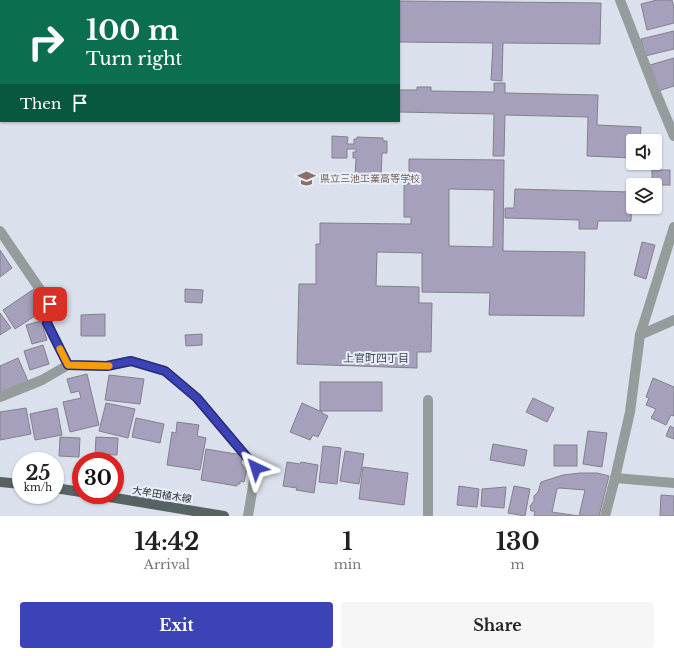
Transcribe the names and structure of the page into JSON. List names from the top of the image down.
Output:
{
  "streets": {
    "main road": ["大牟田植木線"]
  },
  "districts": ["上官町四丁目"],
  "places": {
    "school or university": ["県立三池工業高等学校"]
  },
  "page": {
    "turn": ["100 m", "Turn right"],
    "then": "Then",
    "speed": "25 km/h",
    "limit": "30",
    "eta": [
      "14:42",
      "Arrival",
      "1",
      "min",
      "130",
      "m"
    ],
    "buttons": ["Exit", "Share"]
  }
}
